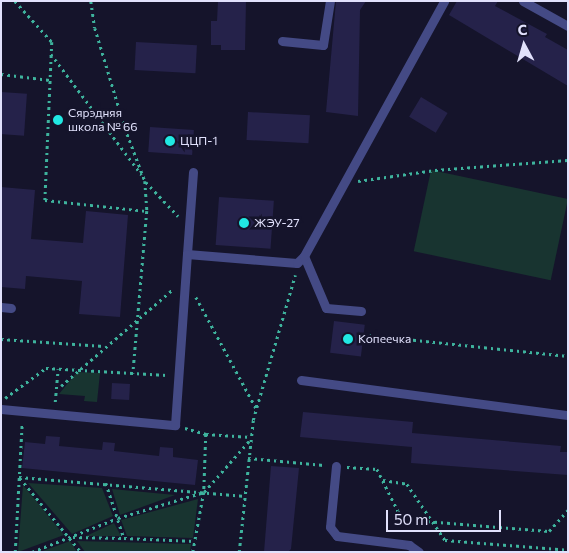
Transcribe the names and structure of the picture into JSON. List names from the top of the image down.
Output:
{
  "places": [
    "Сярэдняя школа № 66",
    "ЦЦП-1",
    "ЖЭУ-27",
    "Копеечка"
  ],
  "scale_bar": "50 m",
  "north": "top"
}
